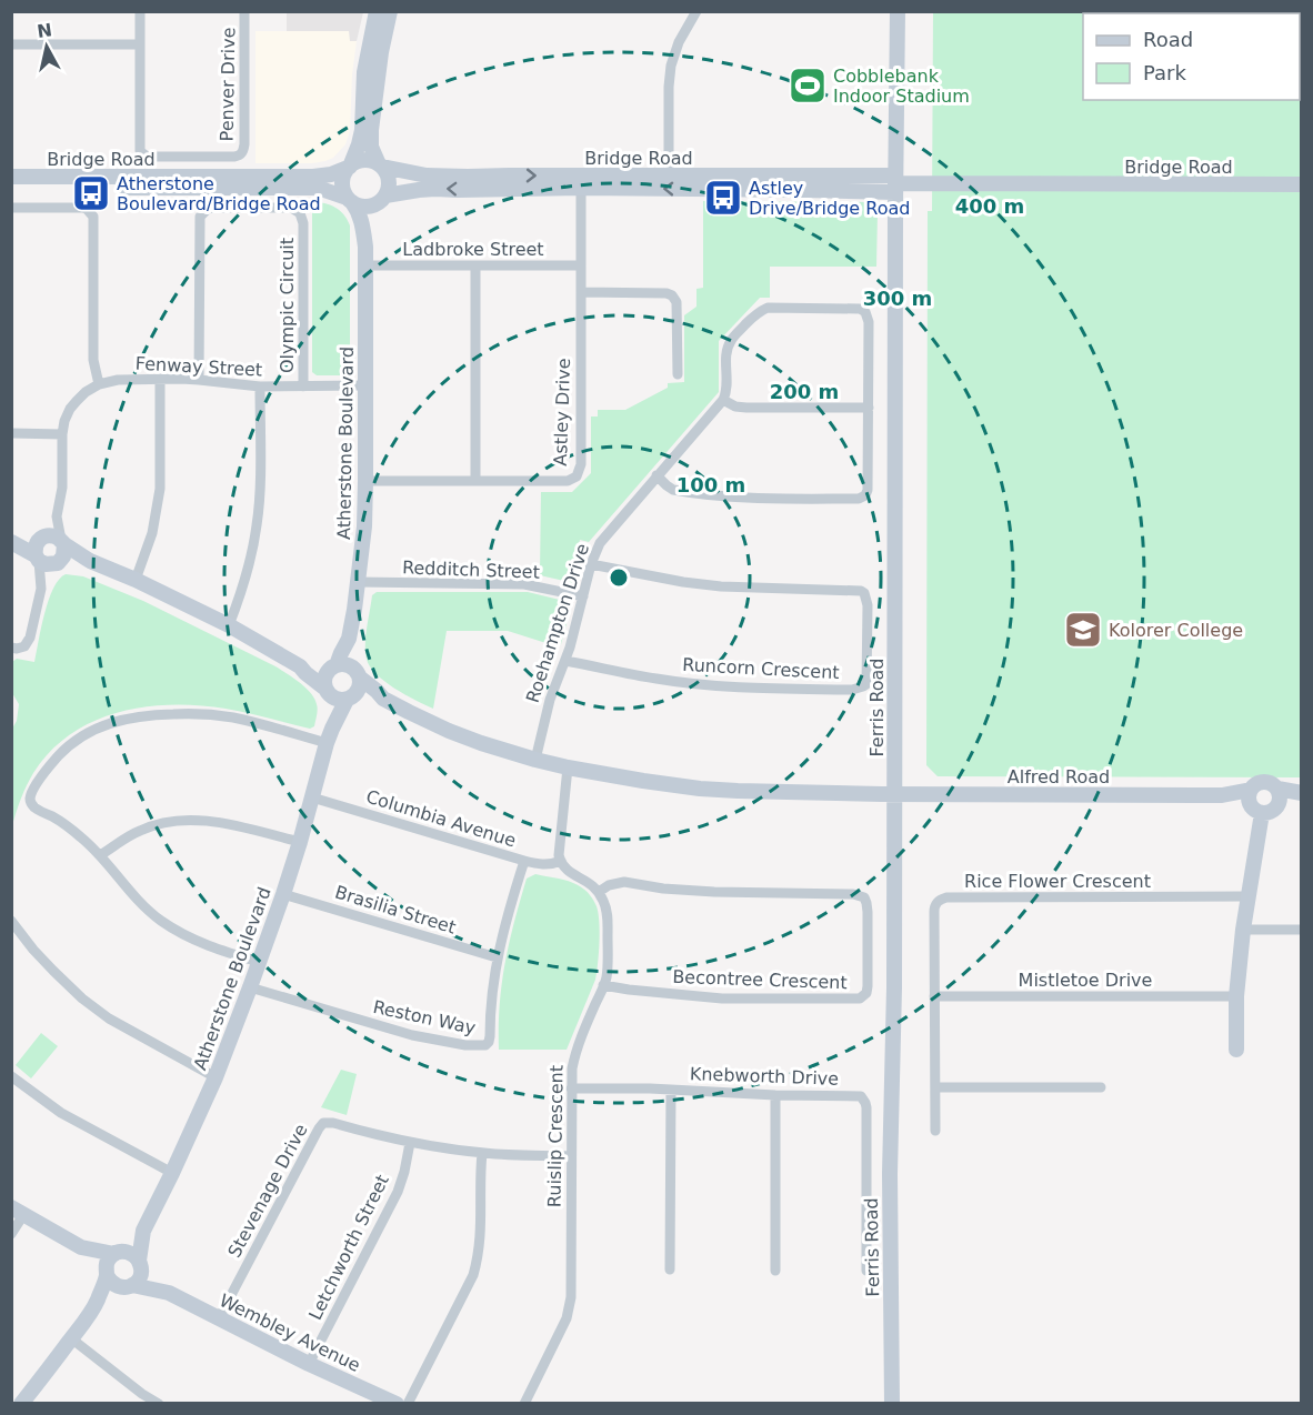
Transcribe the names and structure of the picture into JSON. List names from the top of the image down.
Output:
{
  "streets": {
    "street": [
      "Penver Drive",
      "Bridge Road",
      "Ladbroke Street",
      "Olympic Circuit",
      "Fenway Street",
      "Astley Drive",
      "Atherstone Boulevard",
      "Redditch Street",
      "Roehampton Drive",
      "Runcorn Crescent",
      "Ferris Road",
      "Alfred Road",
      "Columbia Avenue",
      "Rice Flower Crescent",
      "Brasilia Street",
      "Becontree Crescent",
      "Mistletoe Drive",
      "Reston Way",
      "Knebworth Drive",
      "Ruislip Crescent",
      "Stevenage Drive",
      "Letchworth Street",
      "Wembley Avenue"
    ]
  },
  "crossings": [
    ["Bridge Road", "Astley Drive"],
    ["Bridge Road", "Atherstone Boulevard"],
    ["Bridge Road", "Ferris Road"],
    ["Ladbroke Street", "Astley Drive"],
    ["Ladbroke Street", "Atherstone Boulevard"],
    ["Olympic Circuit", "Fenway Street"],
    ["Fenway Street", "Atherstone Boulevard"],
    ["Astley Drive", "Atherstone Boulevard"],
    ["Atherstone Boulevard", "Redditch Street"],
    ["Atherstone Boulevard", "Columbia Avenue"],
    ["Atherstone Boulevard", "Brasilia Street"],
    ["Atherstone Boulevard", "Reston Way"],
    ["Atherstone Boulevard", "Wembley Avenue"],
    ["Redditch Street", "Roehampton Drive"],
    ["Roehampton Drive", "Runcorn Crescent"],
    ["Roehampton Drive", "Alfred Road"],
    ["Ferris Road", "Alfred Road"],
    ["Columbia Avenue", "Reston Way"],
    ["Rice Flower Crescent", "Mistletoe Drive"],
    ["Brasilia Street", "Reston Way"],
    ["Becontree Crescent", "Ruislip Crescent"],
    ["Knebworth Drive", "Ruislip Crescent"],
    ["Ruislip Crescent", "Stevenage Drive"],
    ["Stevenage Drive", "Letchworth Street"],
    ["Stevenage Drive", "Wembley Avenue"],
    ["Letchworth Street", "Wembley Avenue"]
  ],
  "places": {
    "sports": ["Cobblebank Indoor Stadium"],
    "bus stop": ["Atherstone Boulevard/Bridge Road", "Astley Drive/Bridge Road"],
    "school or university": ["Kolorer College"]
  },
  "legend": ["Road", "Park"],
  "north": "top",
  "rings": [
    "400 m",
    "300 m",
    "200 m",
    "100 m"
  ]
}
